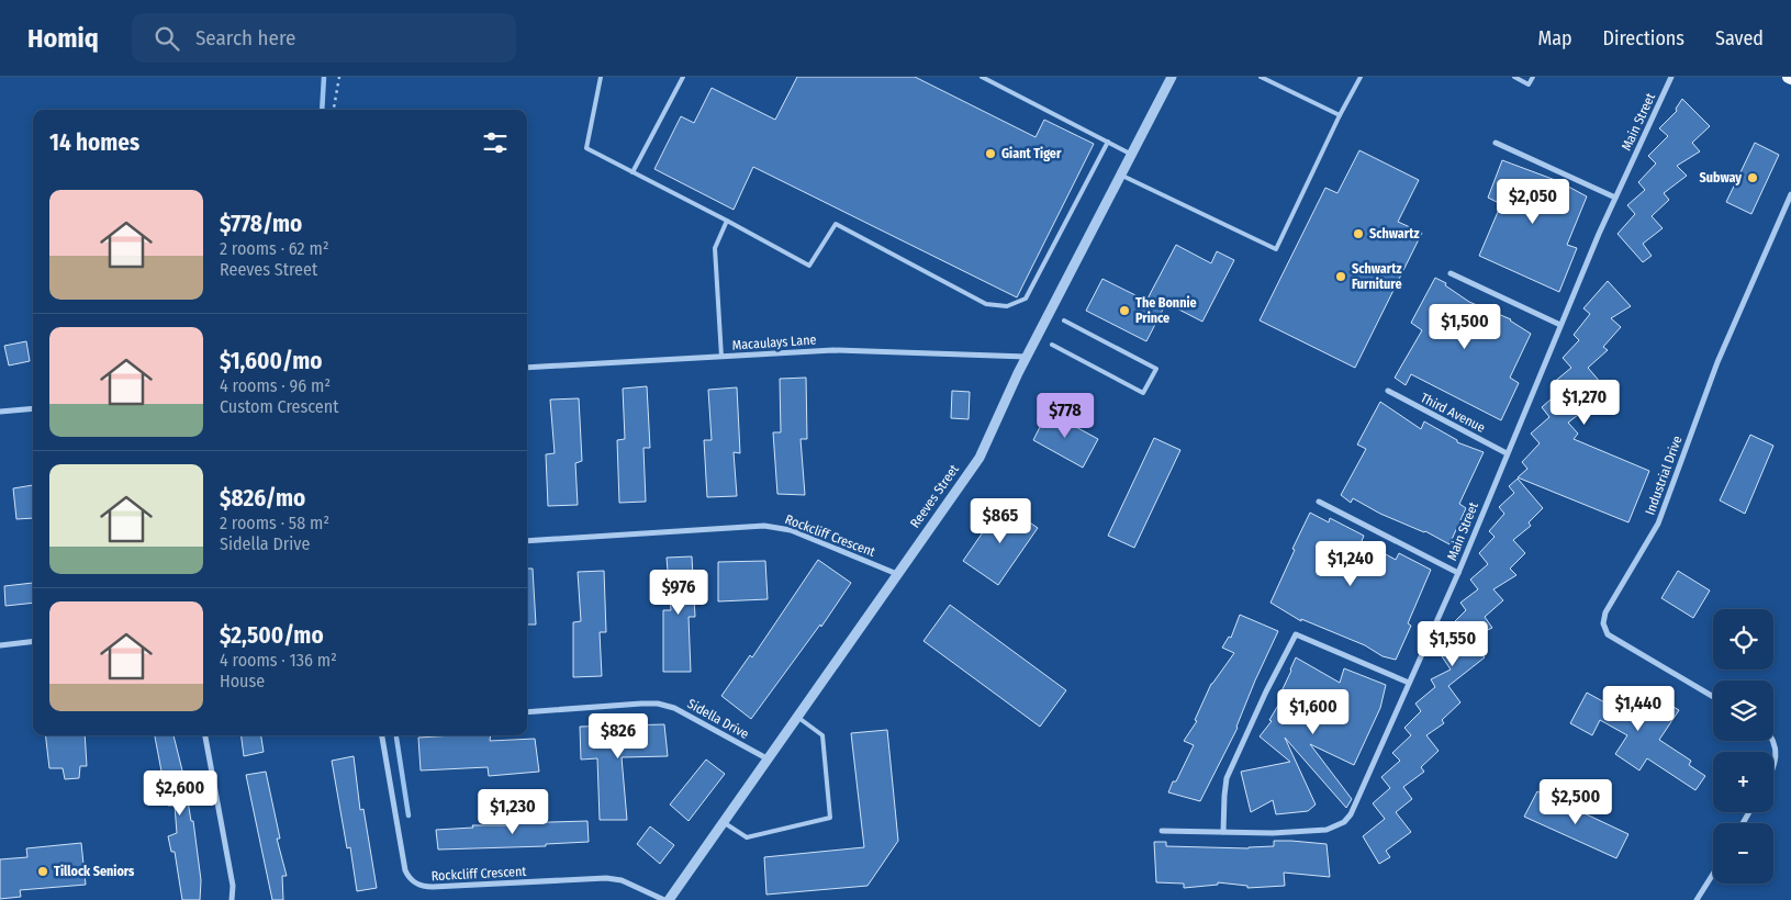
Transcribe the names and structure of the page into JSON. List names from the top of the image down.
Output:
{
  "streets": {
    "street": [
      "Main Street",
      "Macaulays Lane",
      "Third Avenue",
      "Industrial Drive",
      "Reeves Street",
      "Rockcliff Crescent",
      "Sidella Drive"
    ]
  },
  "crossings": [
    ["Main Street", "Third Avenue"],
    ["Macaulays Lane", "Reeves Street"],
    ["Reeves Street", "Rockcliff Crescent"],
    ["Reeves Street", "Sidella Drive"]
  ],
  "places": [
    "Giant Tiger",
    "Subway",
    "Schwartz",
    "Schwartz Furniture",
    "The Bonnie Prince",
    "Tillock Seniors"
  ],
  "page": {
    "header": "Homiq",
    "search": "Search here",
    "nav": ["Map", "Directions", "Saved"],
    "heading": "14 homes",
    "list": [
      {
        "name": "$778/mo",
        "note": "2 rooms · 62 m² · Reeves Street"
      },
      {
        "name": "$1,600/mo",
        "note": "4 rooms · 96 m² · Custom Crescent"
      },
      {
        "name": "$826/mo",
        "note": "2 rooms · 58 m² · Sidella Drive"
      },
      {
        "name": "$2,500/mo",
        "note": "4 rooms · 136 m² · House"
      }
    ],
    "price": [
      "$2,050",
      "$1,500",
      "$1,270",
      "$778",
      "$865",
      "$1,240",
      "$976",
      "$1,550",
      "$1,440",
      "$1,600",
      "$826",
      "$2,600",
      "$2,500",
      "$1,230"
    ],
    "map_buttons": ["+", "−"]
  }
}
